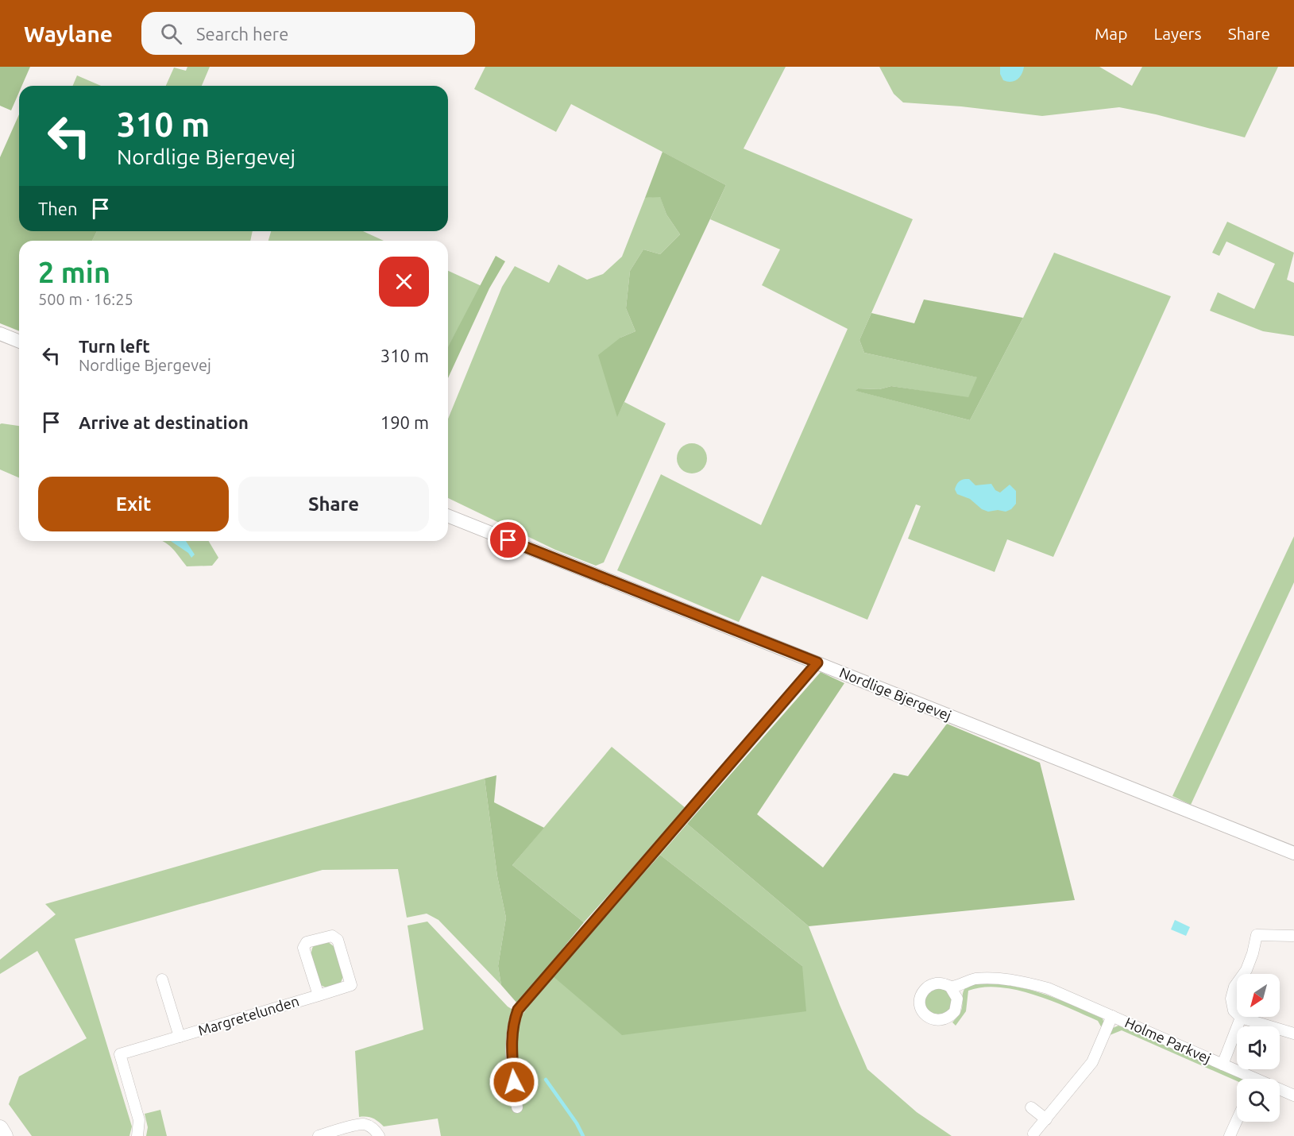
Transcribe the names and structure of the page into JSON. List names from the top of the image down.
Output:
{
  "streets": {
    "street": ["Nordlige Bjergevej", "Margretelunden", "Holme Parkvej"]
  },
  "north": "bottom left",
  "page": {
    "header": "Waylane",
    "search": "Search here",
    "nav": ["Map", "Layers", "Share"],
    "turn": ["310 m", "Nordlige Bjergevej"],
    "then": "Then",
    "heading": ["2 min", "500 m · 16:25"],
    "list": [
      {
        "name": "Turn left",
        "note": "Nordlige Bjergevej",
        "value": "310 m"
      },
      {
        "name": "Arrive at destination",
        "value": "190 m"
      }
    ],
    "buttons": ["Exit", "Share"]
  }
}
